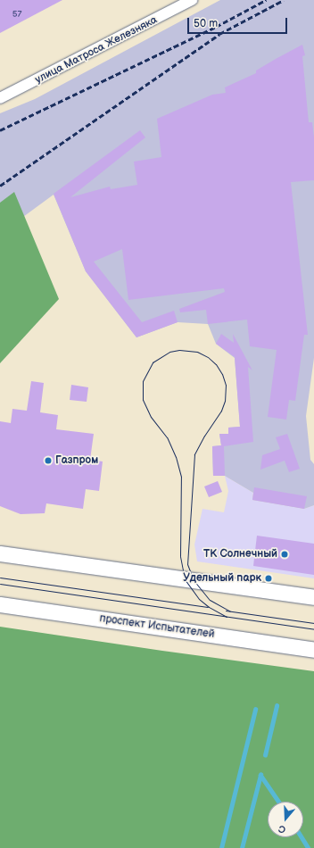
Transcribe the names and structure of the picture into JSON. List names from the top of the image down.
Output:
{
  "streets": {
    "main road": ["проспект Испытателей"],
    "street": ["улица Матроса Железняка"]
  },
  "places": ["Газпром", "ТК Солнечный", "Удельный парк"],
  "house_numbers": ["57"],
  "scale_bar": "50 m",
  "north": "bottom"
}
